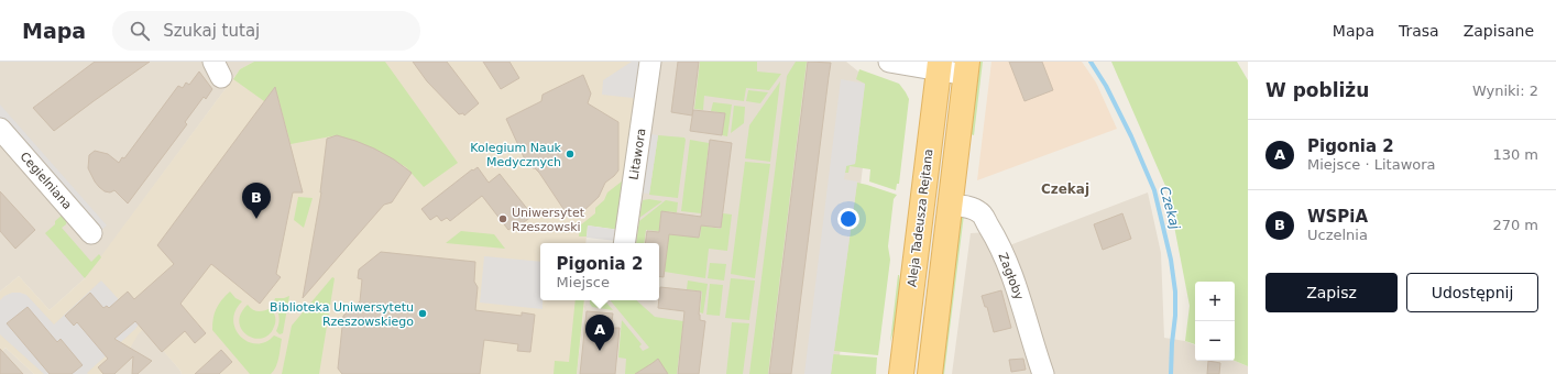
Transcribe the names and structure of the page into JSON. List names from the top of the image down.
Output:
{
  "streets": {
    "main road": ["Aleja Tadeusza Rejtana"],
    "street": ["Litawora", "Cegielniana", "Zagłoby"]
  },
  "districts": ["Czekaj"],
  "water": ["Czekaj"],
  "places": ["Kolegium Nauk Medycznych", "Uniwersytet Rzeszowski", "Biblioteka Uniwersytetu Rzeszowskiego"],
  "page": {
    "header": "Mapa",
    "search": "Szukaj tutaj",
    "nav": ["Mapa", "Trasa", "Zapisane"],
    "heading": ["W pobliżu", "Wyniki: 2"],
    "list": [
      {
        "mark": "A",
        "name": "Pigonia 2",
        "note": "Miejsce · Litawora",
        "value": "130 m"
      },
      {
        "mark": "B",
        "name": "WSPiA",
        "note": "Uczelnia",
        "value": "270 m"
      }
    ],
    "pins": ["B", "A"],
    "popup": ["Pigonia 2", "Miejsce"],
    "buttons": ["Zapisz", "Udostępnij"],
    "map_buttons": ["+", "−"]
  }
}
